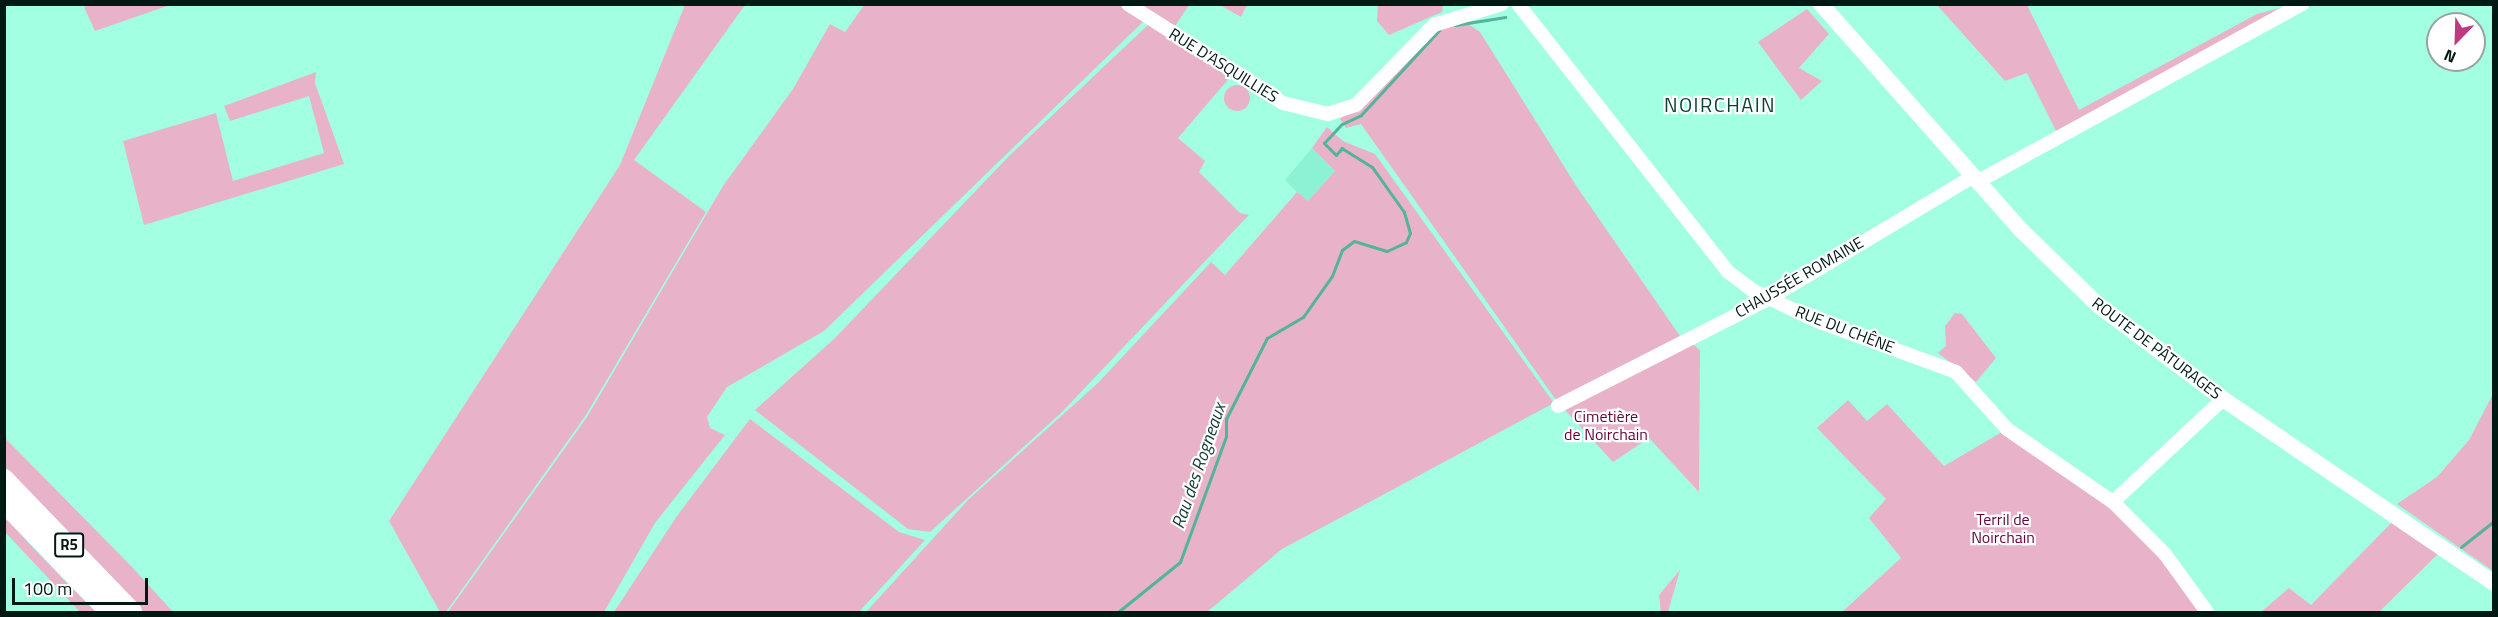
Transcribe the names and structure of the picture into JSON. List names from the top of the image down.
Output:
{
  "streets": {
    "highway": ["R5"],
    "main road": ["ROUTE DE PÂTURAGES"],
    "street": ["RUE D'ASQUILLIES", "CHAUSSÉE ROMAINE", "RUE DU CHÊNE"]
  },
  "crossings": [
    ["CHAUSSÉE ROMAINE", "RUE DU CHÊNE"],
    ["CHAUSSÉE ROMAINE", "ROUTE DE PÂTURAGES"]
  ],
  "districts": ["NOIRCHAIN"],
  "water": ["Rau des Rogneaux"],
  "parks": ["Cimetière de Noirchain", "Terril de Noirchain"],
  "scale_bar": "100 m",
  "north": "bottom left"
}
